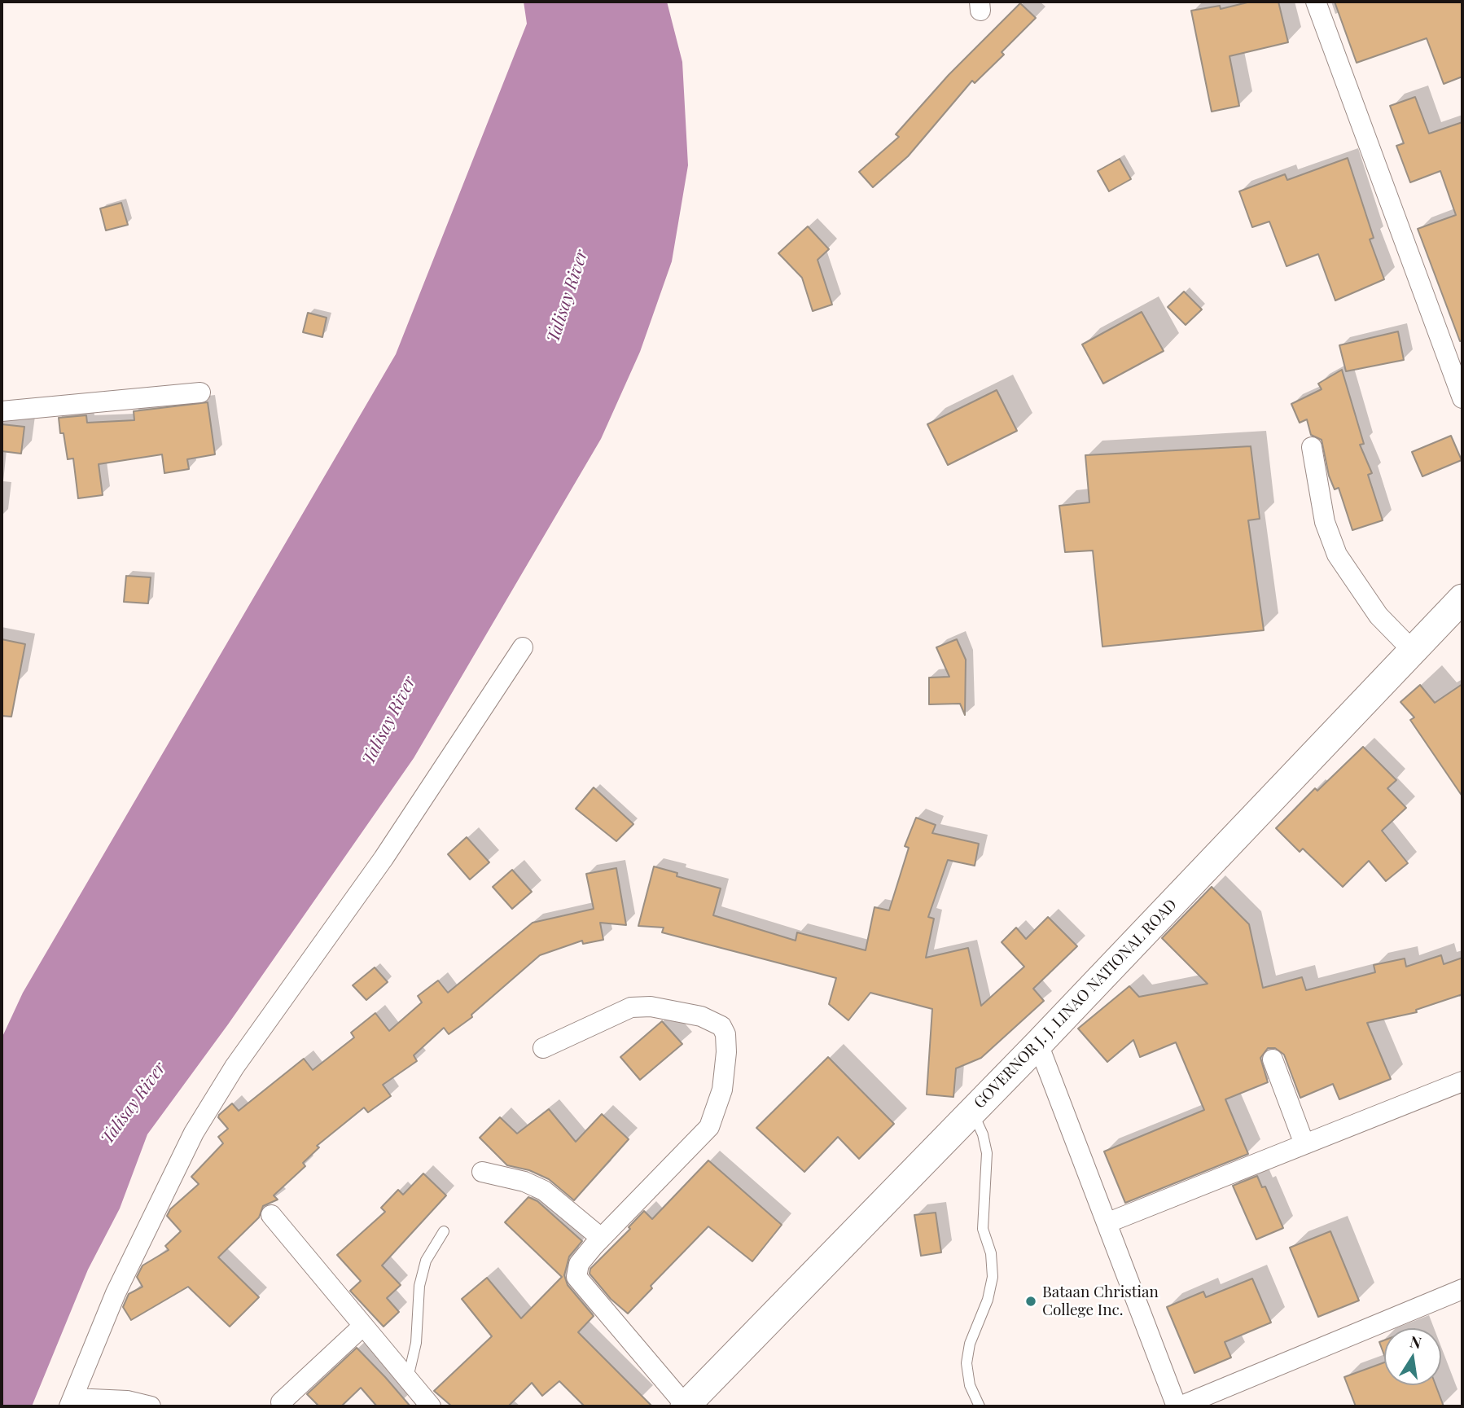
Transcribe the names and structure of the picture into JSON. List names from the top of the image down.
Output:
{
  "streets": {
    "main road": ["GOVERNOR J. J. LINAO NATIONAL ROAD"]
  },
  "water": ["Talisay River"],
  "places": ["Bataan Christian College Inc."],
  "north": "top"
}
